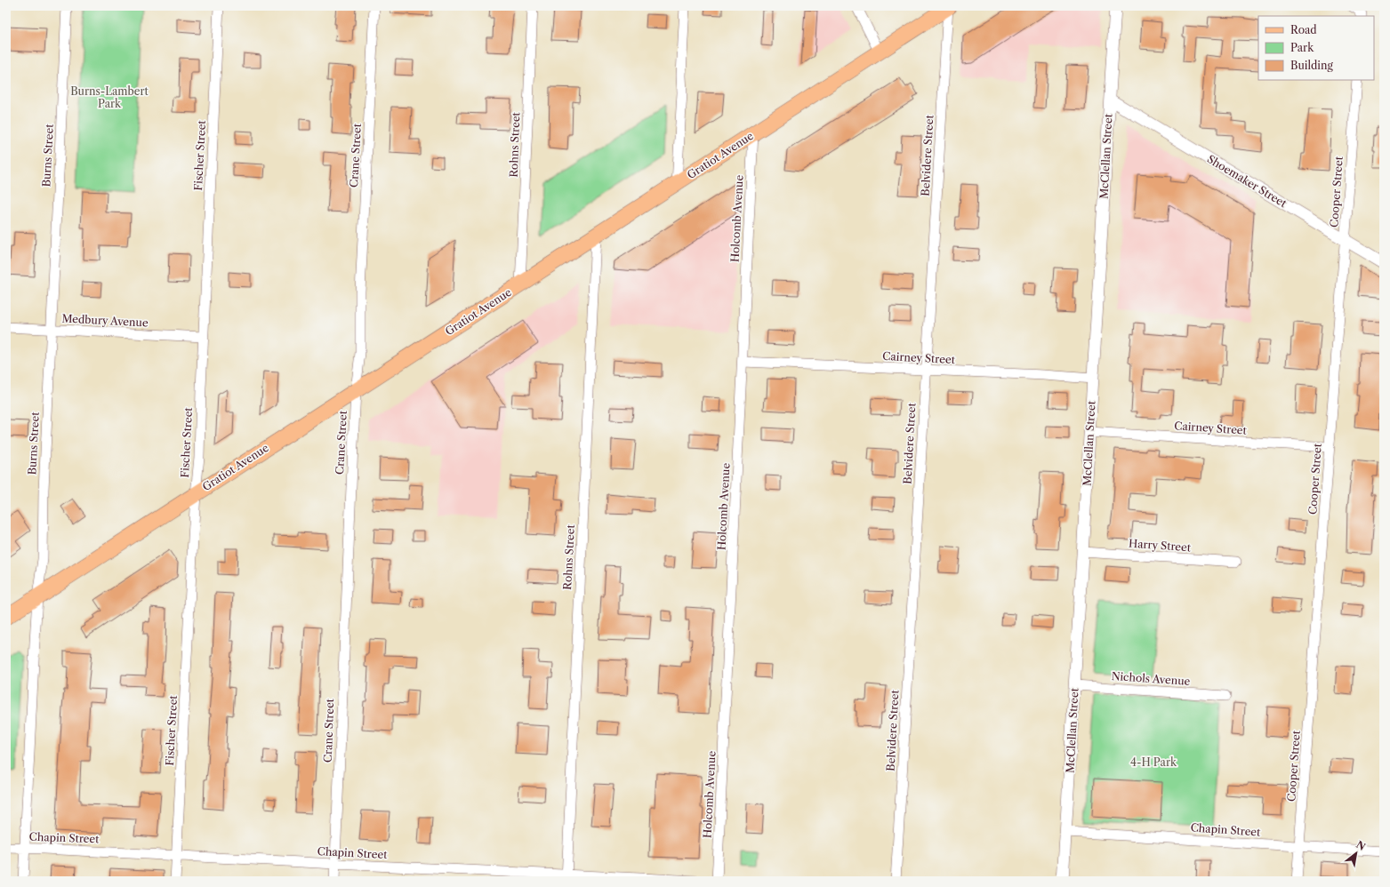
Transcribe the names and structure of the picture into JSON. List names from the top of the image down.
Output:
{
  "streets": {
    "main road": ["Gratiot Avenue"],
    "street": [
      "Rohns Street",
      "Burns Street",
      "Fischer Street",
      "Crane Street",
      "Belvidere Street",
      "McClellan Street",
      "Shoemaker Street",
      "Cooper Street",
      "Holcomb Avenue",
      "Medbury Avenue",
      "Cairney Street",
      "Harry Street",
      "Nichols Avenue",
      "Chapin Street"
    ]
  },
  "crossings": [
    ["Rohns Street", "Gratiot Avenue"],
    ["Rohns Street", "Chapin Street"],
    ["Burns Street", "Gratiot Avenue"],
    ["Burns Street", "Medbury Avenue"],
    ["Burns Street", "Chapin Street"],
    ["Fischer Street", "Gratiot Avenue"],
    ["Fischer Street", "Medbury Avenue"],
    ["Fischer Street", "Chapin Street"],
    ["Crane Street", "Gratiot Avenue"],
    ["Crane Street", "Chapin Street"],
    ["Gratiot Avenue", "Belvidere Street"],
    ["Gratiot Avenue", "Holcomb Avenue"],
    ["Belvidere Street", "Cairney Street"],
    ["McClellan Street", "Shoemaker Street"],
    ["McClellan Street", "Cairney Street"],
    ["McClellan Street", "Harry Street"],
    ["McClellan Street", "Nichols Avenue"],
    ["McClellan Street", "Chapin Street"],
    ["Shoemaker Street", "Cooper Street"],
    ["Cooper Street", "Cairney Street"],
    ["Cooper Street", "Chapin Street"],
    ["Holcomb Avenue", "Cairney Street"]
  ],
  "parks": ["Burns-Lambert Park", "4-H Park"],
  "legend": ["Road", "Park", "Building"],
  "north": "top right"
}
